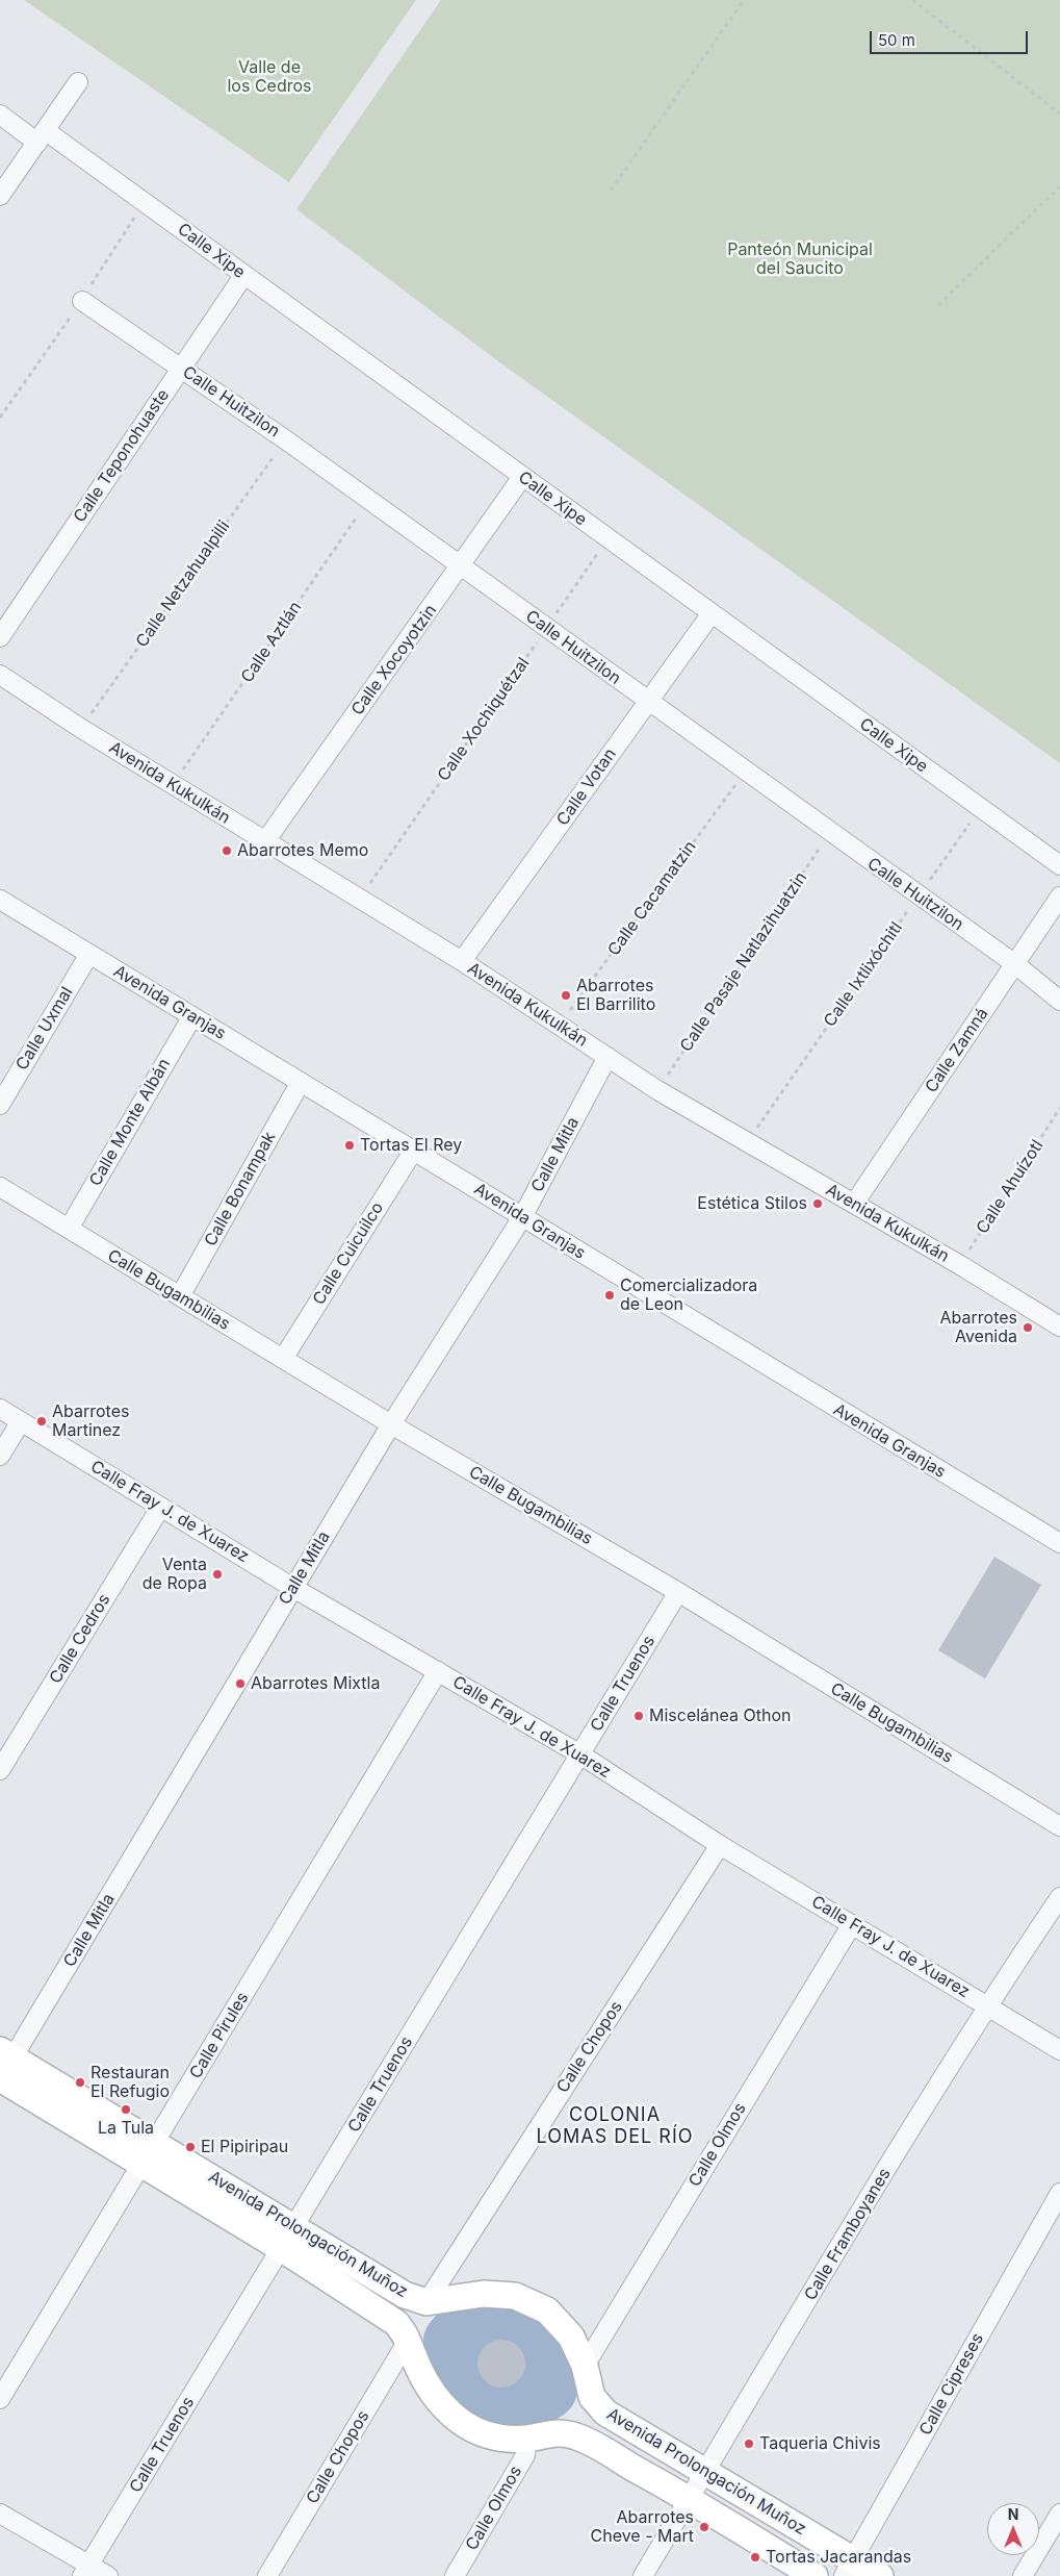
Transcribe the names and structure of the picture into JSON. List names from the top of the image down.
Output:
{
  "streets": {
    "street": [
      "Calle Xipe",
      "Calle Huitzilon",
      "Calle Teponohuaste",
      "Calle Xocoyotzin",
      "Avenida Kukulkán",
      "Calle Votan",
      "Avenida Granjas",
      "Calle Uxmal",
      "Calle Zamná",
      "Calle Monte Albán",
      "Calle Mitla",
      "Calle Bonampak",
      "Calle Cuicuilco",
      "Calle Bugambilias",
      "Calle Fray J. de Xuarez",
      "Calle Cedros",
      "Calle Truenos",
      "Calle Pirules",
      "Calle Chopos",
      "Calle Olmos",
      "Avenida Prolongación Muñoz",
      "Calle Framboyanes",
      "Calle Cipreses"
    ],
    "path": [
      "Calle Netzahualpilli",
      "Calle Aztlán",
      "Calle Xochiquétzal",
      "Calle Cacamatzin",
      "Calle Pasaje Natlazihuatzin",
      "Calle Ixtlixóchitl",
      "Calle Ahuízotl"
    ]
  },
  "crossings": [
    ["Calle Xipe", "Calle Teponohuaste"],
    ["Calle Xipe", "Calle Xocoyotzin"],
    ["Calle Xipe", "Calle Xochiquétzal"],
    ["Calle Xipe", "Calle Votan"],
    ["Calle Xipe", "Calle Ixtlixóchitl"],
    ["Calle Huitzilon", "Calle Teponohuaste"],
    ["Calle Huitzilon", "Calle Netzahualpilli"],
    ["Calle Huitzilon", "Calle Aztlán"],
    ["Calle Huitzilon", "Calle Xocoyotzin"],
    ["Calle Huitzilon", "Calle Xochiquétzal"],
    ["Calle Huitzilon", "Calle Votan"],
    ["Calle Huitzilon", "Calle Cacamatzin"],
    ["Calle Huitzilon", "Calle Pasaje Natlazihuatzin"],
    ["Calle Huitzilon", "Calle Ixtlixóchitl"],
    ["Calle Huitzilon", "Calle Zamná"],
    ["Calle Netzahualpilli", "Avenida Kukulkán"],
    ["Calle Aztlán", "Avenida Kukulkán"],
    ["Calle Xocoyotzin", "Avenida Kukulkán"],
    ["Calle Xochiquétzal", "Avenida Kukulkán"],
    ["Avenida Kukulkán", "Calle Votan"],
    ["Avenida Kukulkán", "Calle Cacamatzin"],
    ["Avenida Kukulkán", "Calle Pasaje Natlazihuatzin"],
    ["Avenida Kukulkán", "Calle Ixtlixóchitl"],
    ["Avenida Kukulkán", "Calle Zamná"],
    ["Avenida Kukulkán", "Calle Mitla"],
    ["Avenida Kukulkán", "Calle Ahuízotl"],
    ["Avenida Granjas", "Calle Uxmal"],
    ["Avenida Granjas", "Calle Monte Albán"],
    ["Avenida Granjas", "Calle Mitla"],
    ["Avenida Granjas", "Calle Bonampak"],
    ["Avenida Granjas", "Calle Cuicuilco"],
    ["Calle Monte Albán", "Calle Bugambilias"],
    ["Calle Mitla", "Calle Bugambilias"],
    ["Calle Mitla", "Calle Fray J. de Xuarez"],
    ["Calle Mitla", "Avenida Prolongación Muñoz"],
    ["Calle Bonampak", "Calle Bugambilias"],
    ["Calle Cuicuilco", "Calle Bugambilias"],
    ["Calle Bugambilias", "Calle Truenos"],
    ["Calle Fray J. de Xuarez", "Calle Cedros"],
    ["Calle Fray J. de Xuarez", "Calle Truenos"],
    ["Calle Fray J. de Xuarez", "Calle Pirules"],
    ["Calle Fray J. de Xuarez", "Calle Chopos"],
    ["Calle Fray J. de Xuarez", "Calle Olmos"],
    ["Calle Fray J. de Xuarez", "Calle Framboyanes"],
    ["Calle Truenos", "Avenida Prolongación Muñoz"],
    ["Calle Pirules", "Avenida Prolongación Muñoz"],
    ["Calle Chopos", "Calle Olmos"],
    ["Calle Chopos", "Avenida Prolongación Muñoz"],
    ["Calle Olmos", "Avenida Prolongación Muñoz"],
    ["Avenida Prolongación Muñoz", "Calle Framboyanes"],
    ["Avenida Prolongación Muñoz", "Calle Cipreses"]
  ],
  "districts": ["COLONIA LOMAS DEL RÍO"],
  "parks": ["Valle de los Cedros", "Panteón Municipal del Saucito"],
  "places": [
    "Abarrotes Memo",
    "Abarrotes El Barrilito",
    "Tortas El Rey",
    "Estética Stilos",
    "Comercializadora de Leon",
    "Abarrotes Avenida",
    "Abarrotes Martinez",
    "Venta de Ropa",
    "Abarrotes Mixtla",
    "Miscelánea Othon",
    "Restauran El Refugio",
    "La Tula",
    "El Pipiripau",
    "Taqueria Chivis",
    "Abarrotes Cheve - Mart",
    "Tortas Jacarandas"
  ],
  "scale_bar": "50 m",
  "north": "top"
}
